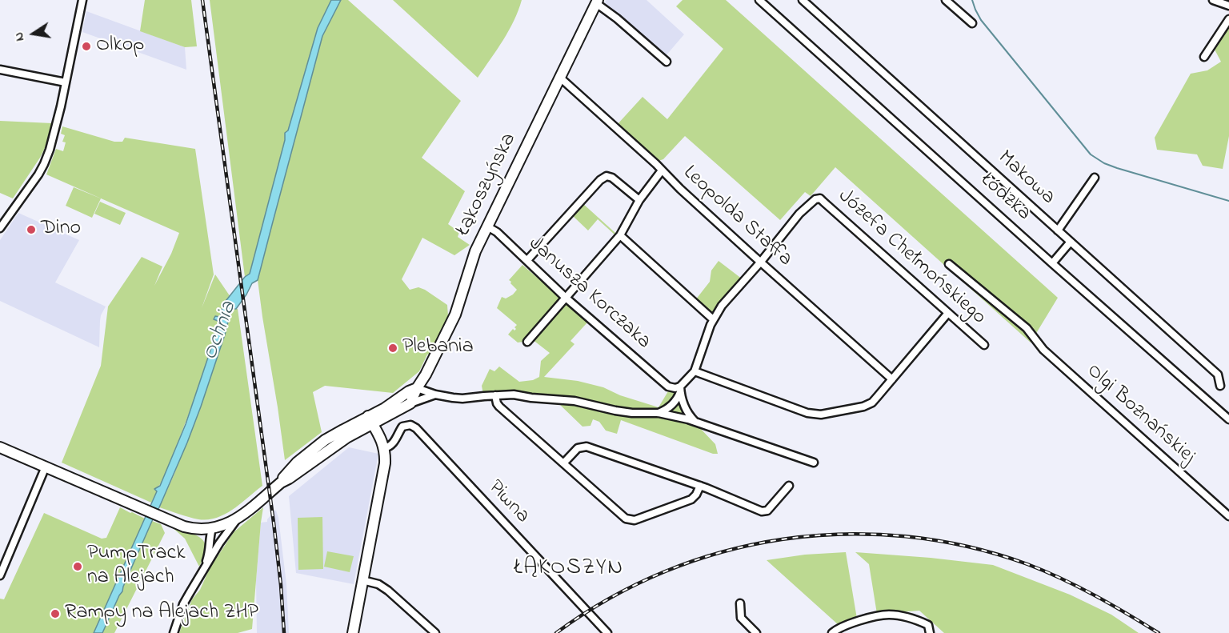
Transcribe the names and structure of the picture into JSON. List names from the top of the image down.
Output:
{
  "streets": {
    "street": [
      "Makowa",
      "Łąkoszyńska",
      "Łódzka",
      "Leopolda Staffa",
      "Józefa Chełmońskiego",
      "Janusza Korczaka",
      "Olgi Boznańskiej",
      "Piwna"
    ]
  },
  "crossings": [
    ["Łąkoszyńska", "Leopolda Staffa"],
    ["Łąkoszyńska", "Janusza Korczaka"],
    ["Leopolda Staffa", "Józefa Chełmońskiego"]
  ],
  "districts": ["ŁĄKOSZYN"],
  "water": ["Ochnia"],
  "places": [
    "Olkop",
    "Dino",
    "Plebania",
    "PumpTrack na Alejach",
    "Rampy na Alejach ZHP"
  ],
  "north": "left"
}
